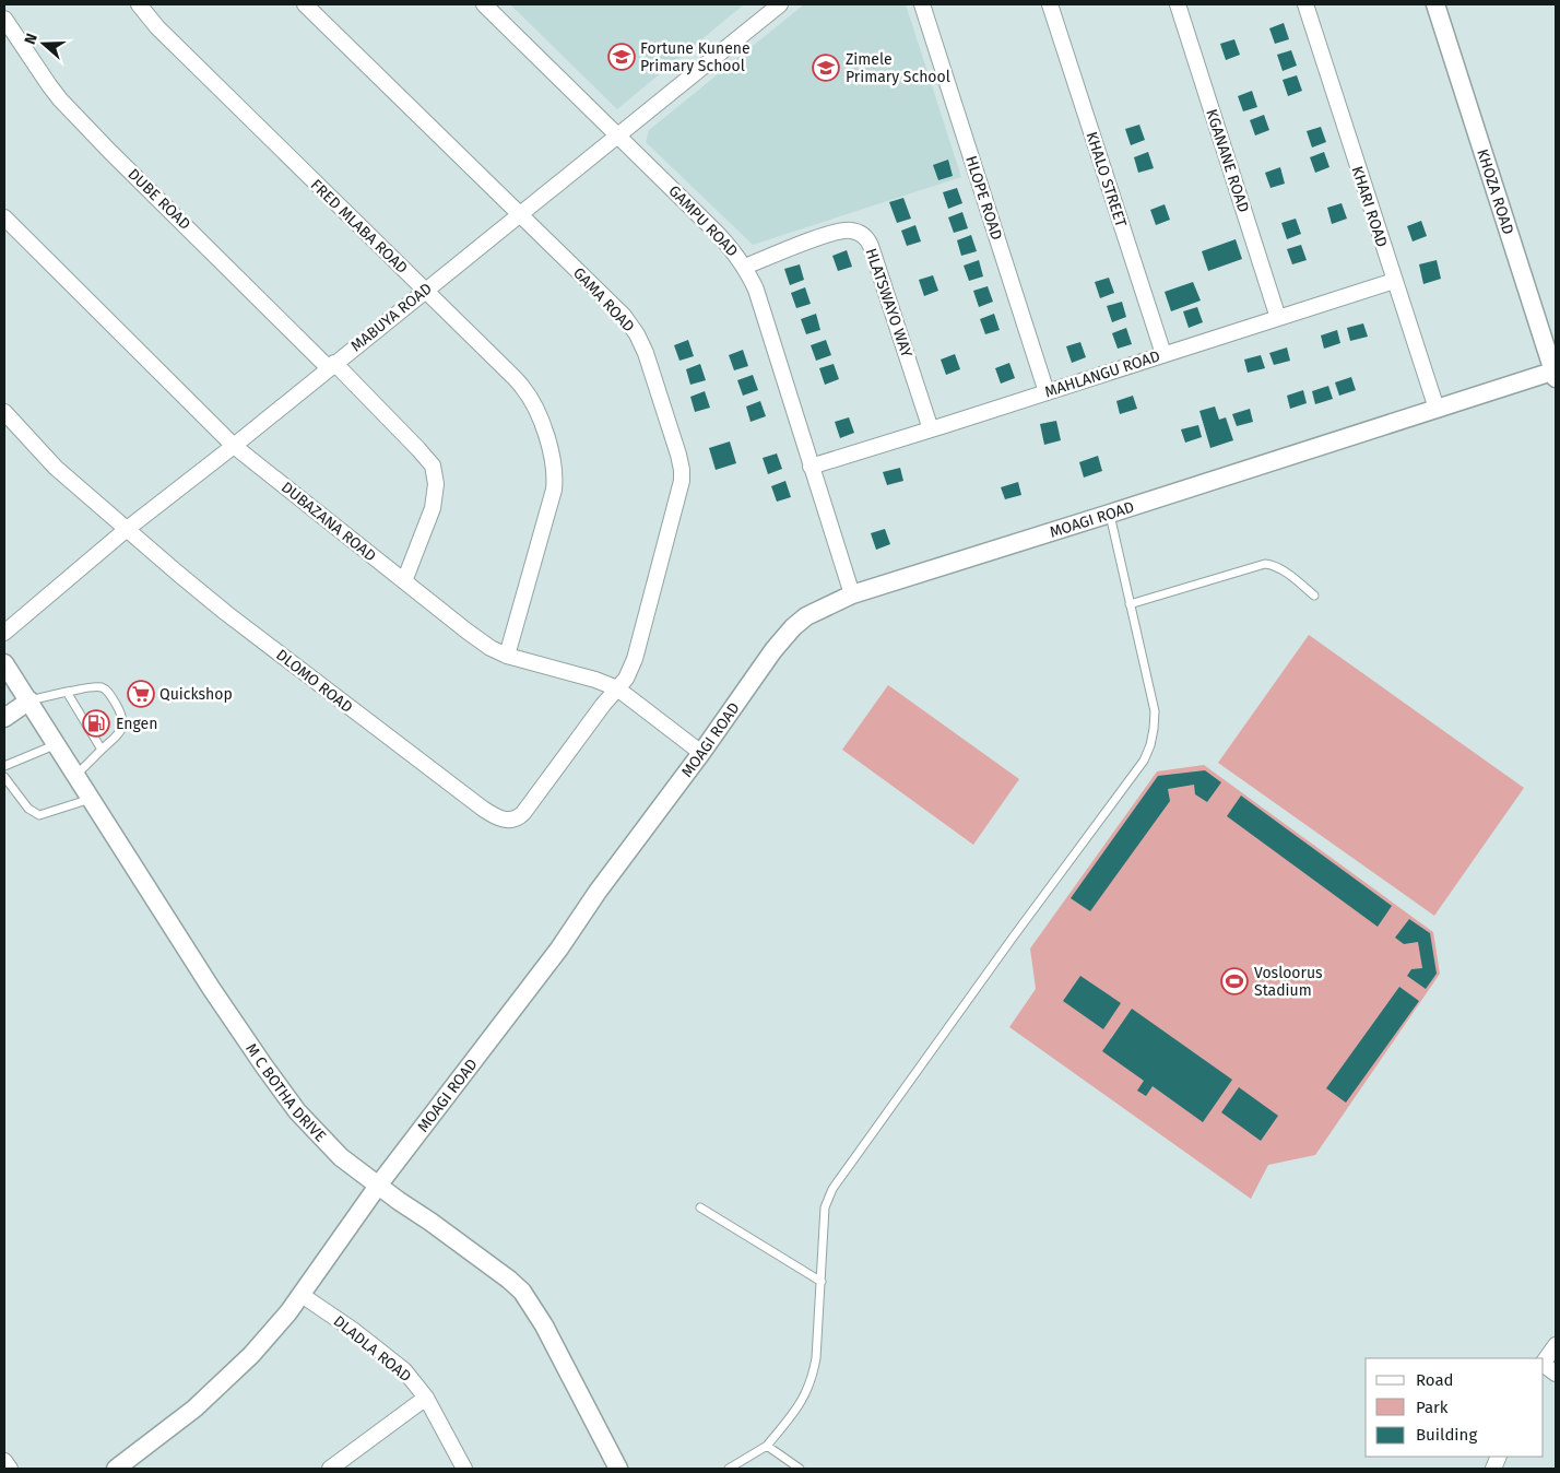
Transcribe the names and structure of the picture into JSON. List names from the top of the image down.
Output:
{
  "streets": {
    "street": [
      "KGANANE ROAD",
      "KHALO STREET",
      "KHOZA ROAD",
      "HLOPE ROAD",
      "DUBE ROAD",
      "KHARI ROAD",
      "GAMPU ROAD",
      "FRED MLABA ROAD",
      "GAMA ROAD",
      "HLATSWAYO WAY",
      "MABUYA ROAD",
      "MAHLANGU ROAD",
      "MOAGI ROAD",
      "DUBAZANA ROAD",
      "DLOMO ROAD",
      "M C BOTHA DRIVE",
      "DLADLA ROAD"
    ]
  },
  "crossings": [
    ["KGANANE ROAD", "MAHLANGU ROAD"],
    ["KHALO STREET", "MAHLANGU ROAD"],
    ["KHOZA ROAD", "MOAGI ROAD"],
    ["HLOPE ROAD", "MAHLANGU ROAD"],
    ["DUBE ROAD", "MABUYA ROAD"],
    ["DUBE ROAD", "DUBAZANA ROAD"],
    ["KHARI ROAD", "MAHLANGU ROAD"],
    ["KHARI ROAD", "MOAGI ROAD"],
    ["GAMPU ROAD", "HLATSWAYO WAY"],
    ["GAMPU ROAD", "MABUYA ROAD"],
    ["GAMPU ROAD", "MAHLANGU ROAD"],
    ["GAMPU ROAD", "MOAGI ROAD"],
    ["FRED MLABA ROAD", "MABUYA ROAD"],
    ["FRED MLABA ROAD", "DUBAZANA ROAD"],
    ["GAMA ROAD", "MABUYA ROAD"],
    ["GAMA ROAD", "DUBAZANA ROAD"],
    ["GAMA ROAD", "DLOMO ROAD"],
    ["HLATSWAYO WAY", "MAHLANGU ROAD"],
    ["MABUYA ROAD", "DUBAZANA ROAD"],
    ["MABUYA ROAD", "DLOMO ROAD"],
    ["MOAGI ROAD", "DUBAZANA ROAD"],
    ["MOAGI ROAD", "M C BOTHA DRIVE"],
    ["MOAGI ROAD", "DLADLA ROAD"],
    ["DUBAZANA ROAD", "DLOMO ROAD"]
  ],
  "places": {
    "school or university": ["Fortune Kunene Primary School", "Zimele Primary School"],
    "supermarket": ["Quickshop"],
    "fuel station": ["Engen"],
    "sports": ["Vosloorus Stadium"]
  },
  "legend": ["Road", "Park", "Building"],
  "north": "left"
}
